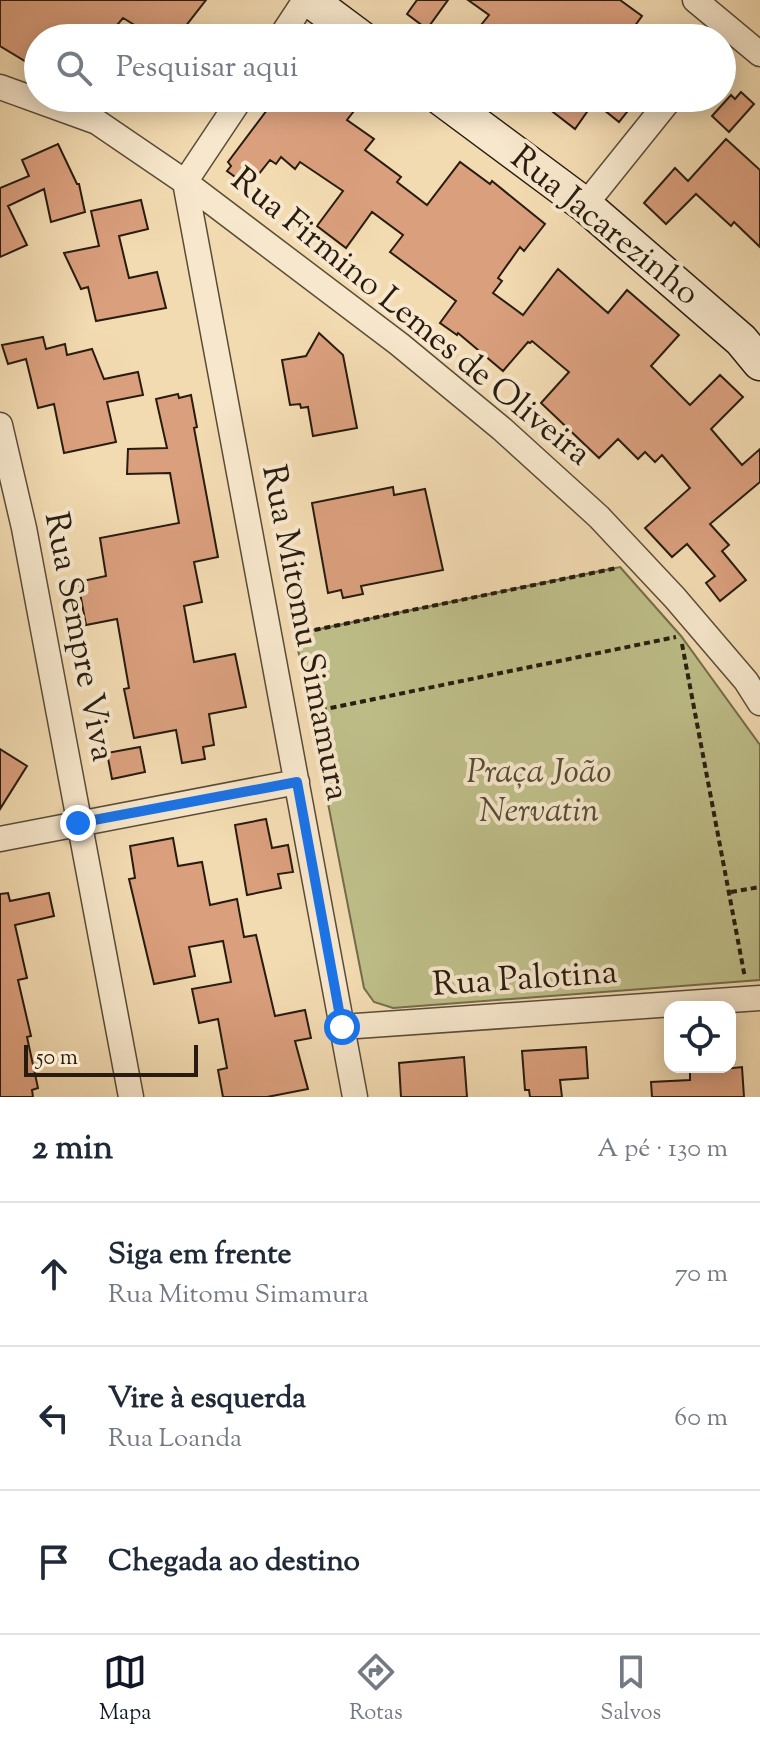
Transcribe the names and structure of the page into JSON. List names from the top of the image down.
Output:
{
  "streets": {
    "street": [
      "Rua Jacarezinho",
      "Rua Firmino Lemes de Oliveira",
      "Rua Mitomu Simamura",
      "Rua Sempre Viva",
      "Rua Palotina"
    ]
  },
  "crossings": [
    ["Rua Firmino Lemes de Oliveira", "Rua Mitomu Simamura"],
    ["Rua Mitomu Simamura", "Rua Palotina"]
  ],
  "parks": ["Praça João Nervatin"],
  "scale_bar": "50 m",
  "page": {
    "search": "Pesquisar aqui",
    "scale": "50 m",
    "heading": ["2 min", "A pé · 130 m"],
    "list": [
      ["Siga em frente", "Rua Mitomu Simamura", "70 m"],
      ["Vire à esquerda", "Rua Loanda", "60 m"],
      "Chegada ao destino"
    ],
    "nav": ["Mapa", "Rotas", "Salvos"]
  }
}
